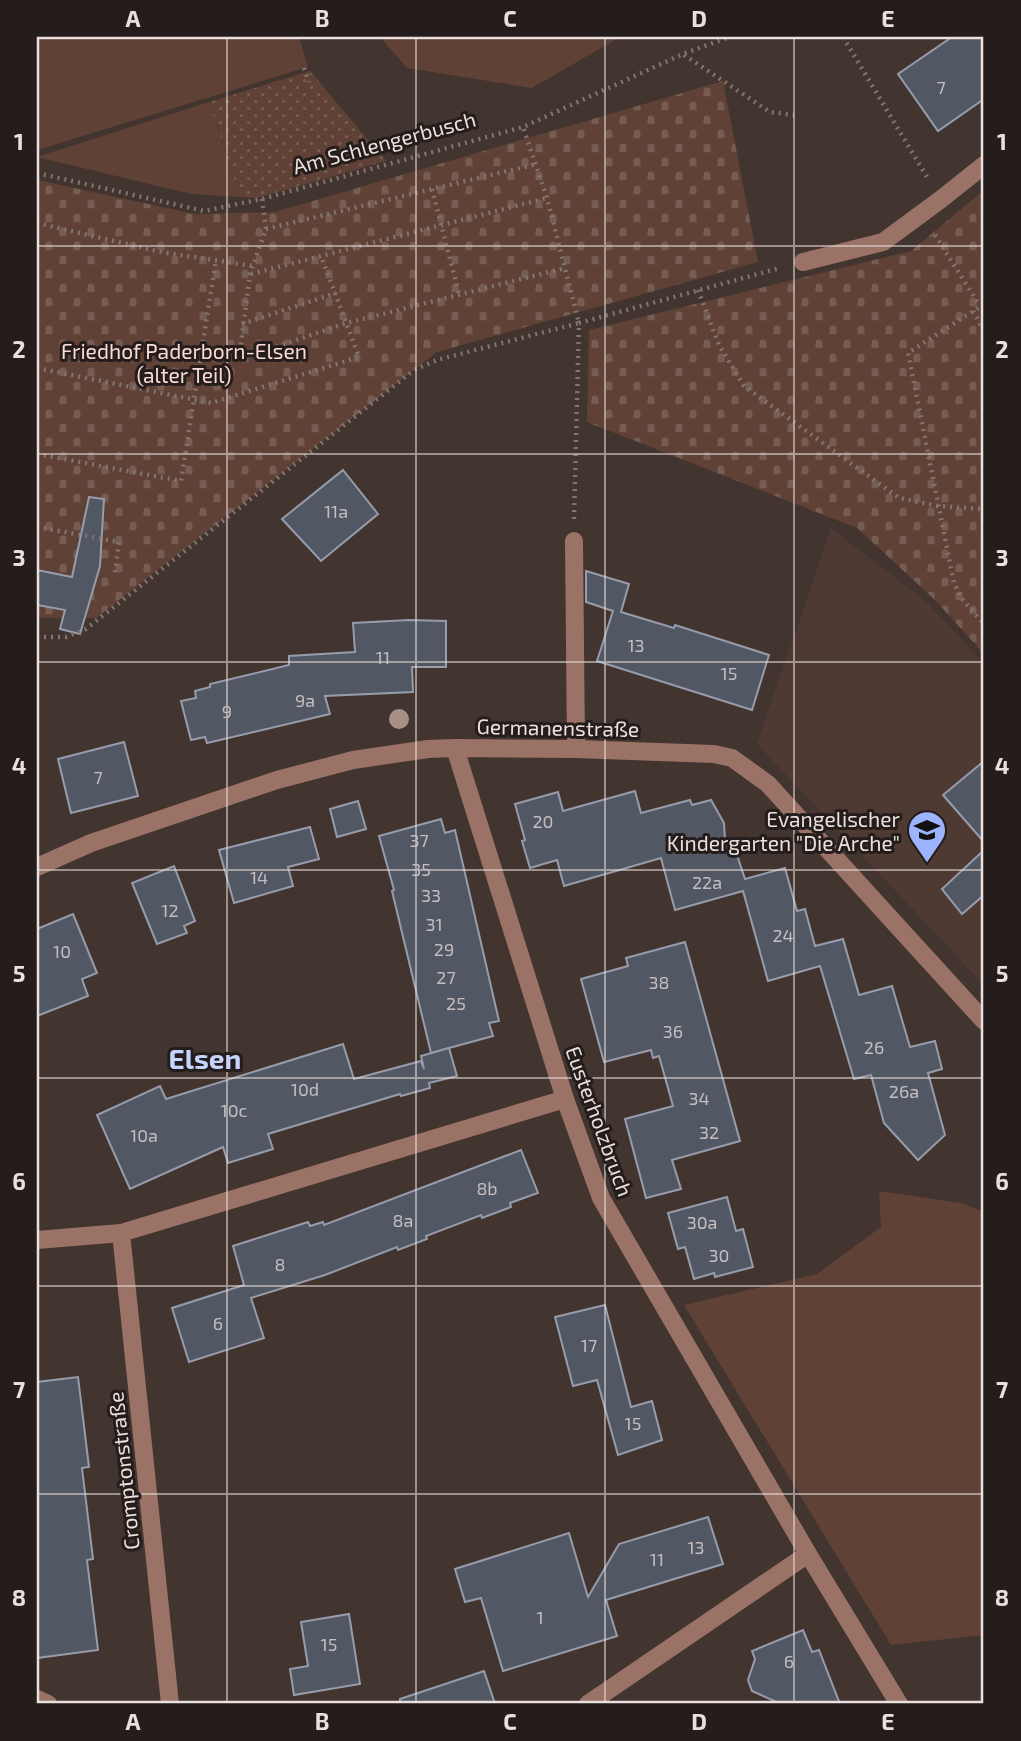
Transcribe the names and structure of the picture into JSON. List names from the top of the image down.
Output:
{
  "streets": {
    "street": ["Germanenstraße", "Eusterholzbruch", "Cromptonstraße"],
    "path": ["Am Schlengerbusch"]
  },
  "crossings": [
    ["Germanenstraße", "Eusterholzbruch"]
  ],
  "districts": ["Elsen"],
  "parks": ["Friedhof Paderborn-Elsen (alter Teil)"],
  "places": {
    "school or university": ["Evangelischer Kindergarten \"Die Arche\""]
  },
  "house_numbers": [
    "7",
    "11a",
    "13",
    "11",
    "15",
    "9a",
    "9",
    "7",
    "20",
    "37",
    "35",
    "14",
    "22a",
    "33",
    "12",
    "31",
    "24",
    "29",
    "10",
    "27",
    "38",
    "25",
    "36",
    "26",
    "10d",
    "26a",
    "34",
    "10c",
    "32",
    "10a",
    "8b",
    "8a",
    "30a",
    "30",
    "8",
    "6",
    "17",
    "15",
    "13",
    "11",
    "1",
    "15",
    "6"
  ],
  "grid": {
    "columns": [
      "A",
      "B",
      "C",
      "D",
      "E"
    ],
    "rows": [
      "1",
      "2",
      "3",
      "4",
      "5",
      "6",
      "7",
      "8"
    ]
  }
}
